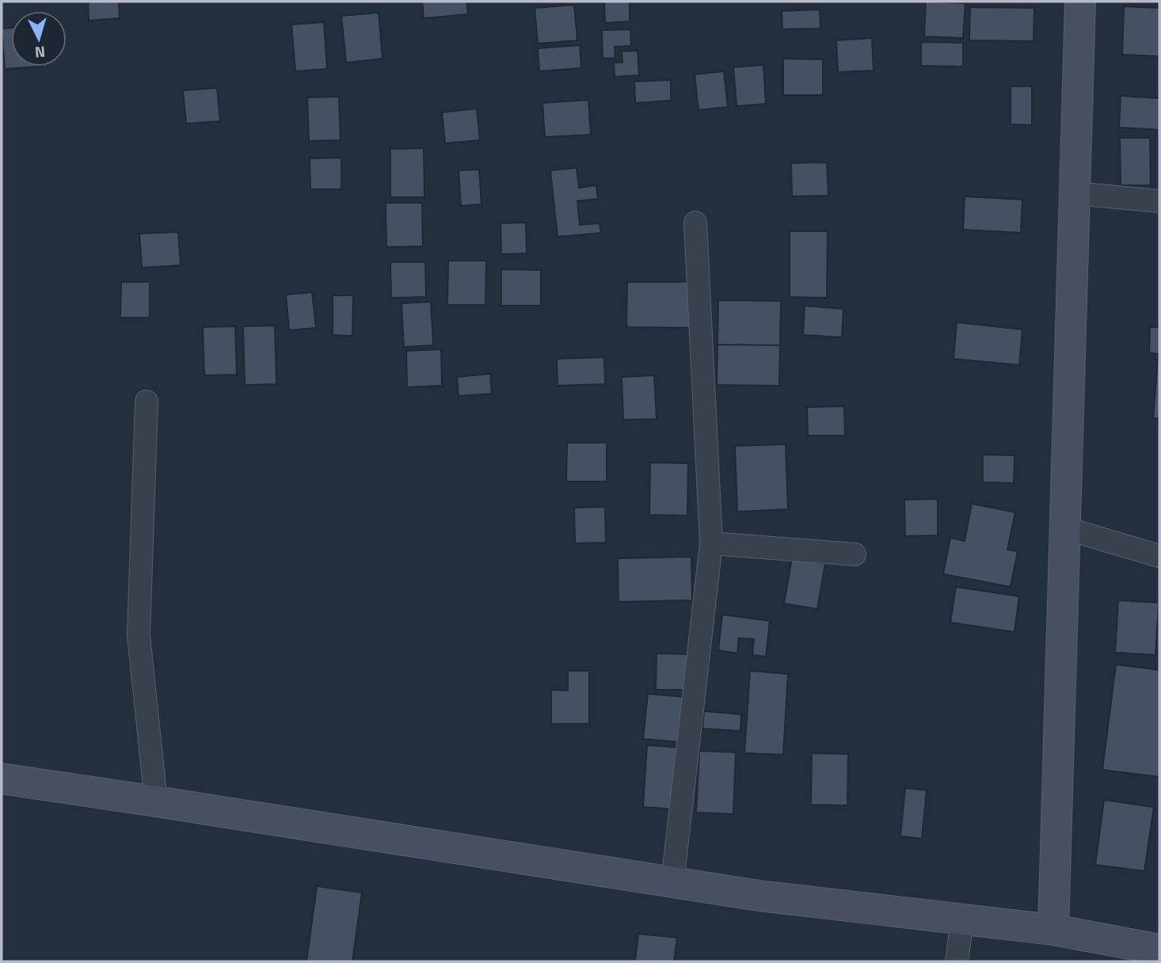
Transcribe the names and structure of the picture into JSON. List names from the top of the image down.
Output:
{
  "north": "bottom"
}
